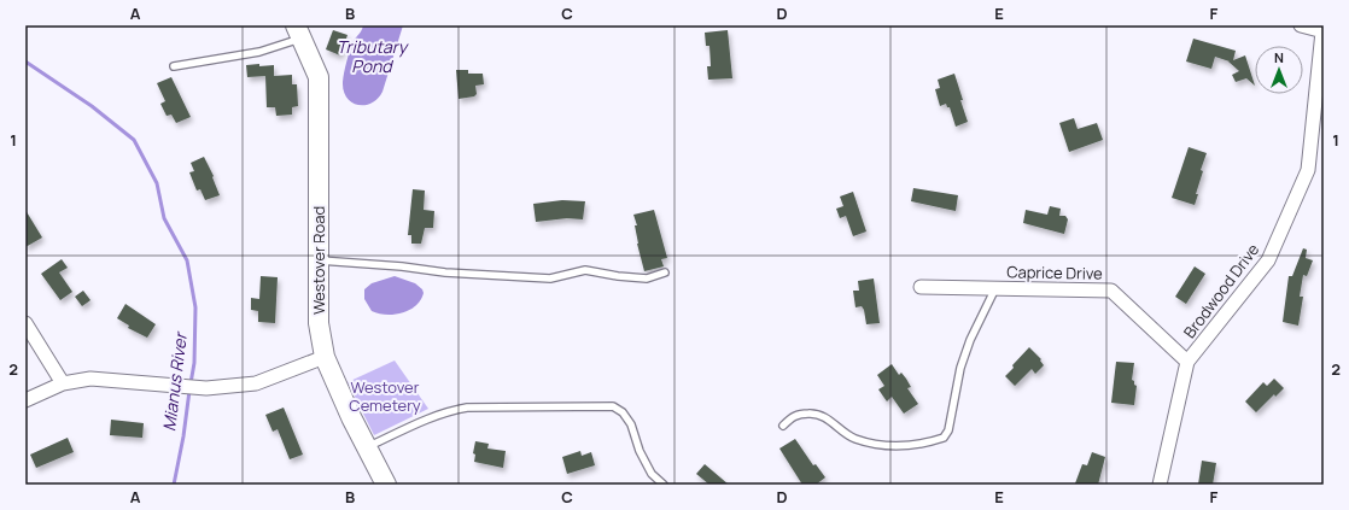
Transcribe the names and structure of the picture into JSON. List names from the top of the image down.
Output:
{
  "streets": {
    "street": ["Westover Road", "Caprice Drive", "Brodwood Drive"]
  },
  "crossings": [
    ["Caprice Drive", "Brodwood Drive"]
  ],
  "water": ["Tributary Pond", "Mianus River"],
  "parks": ["Westover Cemetery"],
  "north": "top",
  "grid": {
    "columns": [
      "A",
      "B",
      "C",
      "D",
      "E",
      "F"
    ],
    "rows": ["1", "2"]
  }
}
